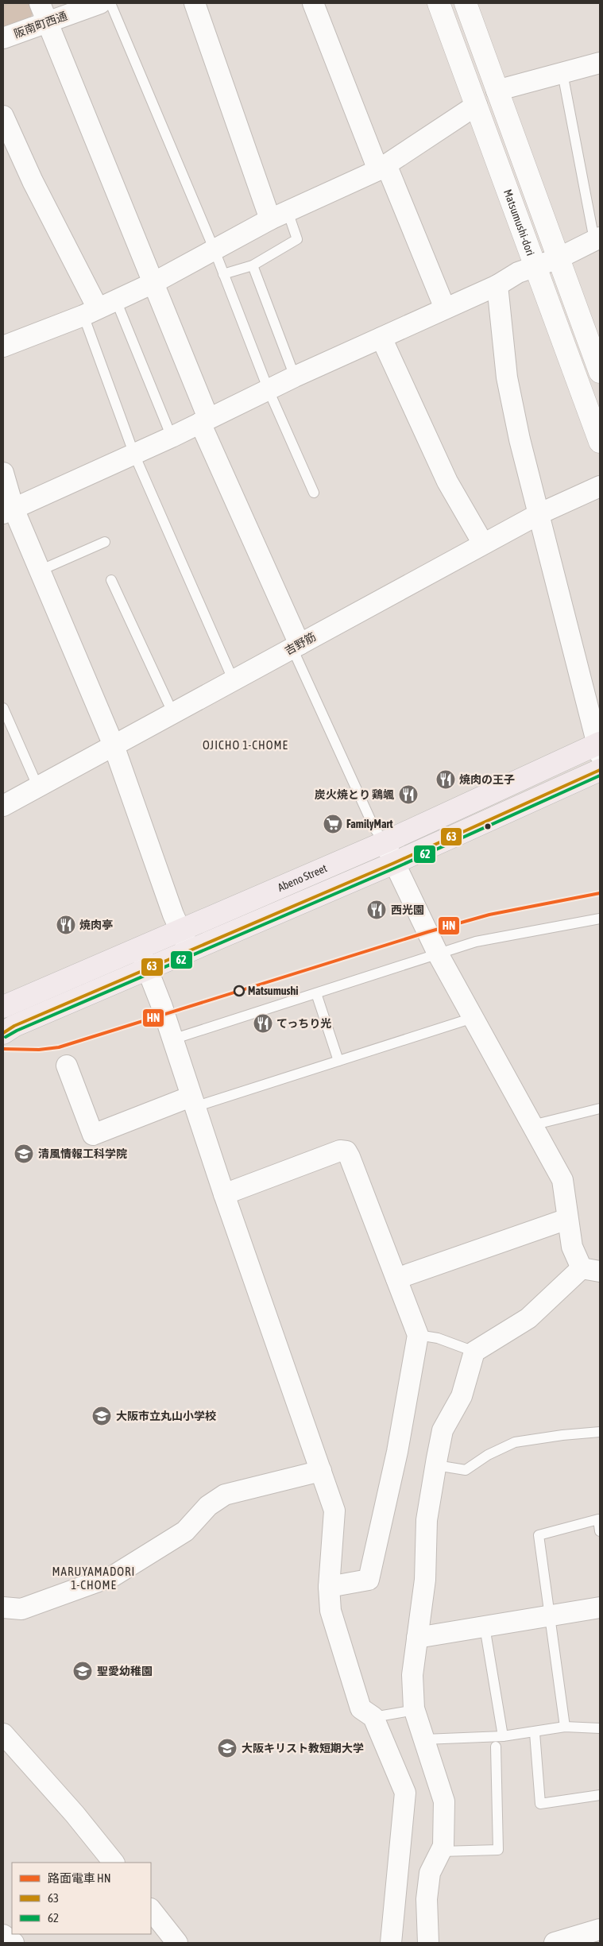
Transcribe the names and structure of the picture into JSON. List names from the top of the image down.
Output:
{
  "streets": {
    "main road": ["Abeno Street"],
    "street": ["阪南町西通", "Matsumushi-dori", "吉野筋"]
  },
  "districts": ["OJICHO 1-CHOME", "MARUYAMADORI 1-CHOME"],
  "places": {
    "restaurant": [
      "焼肉の王子",
      "炭火焼とり 鶏颯",
      "西光園",
      "焼肉亭",
      "てっちり光"
    ],
    "supermarket": ["FamilyMart"],
    "other": ["Matsumushi"],
    "school or university": [
      "清風情報工科学院",
      "大阪市立丸山小学校",
      "聖愛幼稚園",
      "大阪キリスト教短期大学"
    ]
  },
  "lines": ["transit line 63", "transit line 62", "tram line HN"],
  "legend": ["路面電車 HN", "63", "62"]
}
